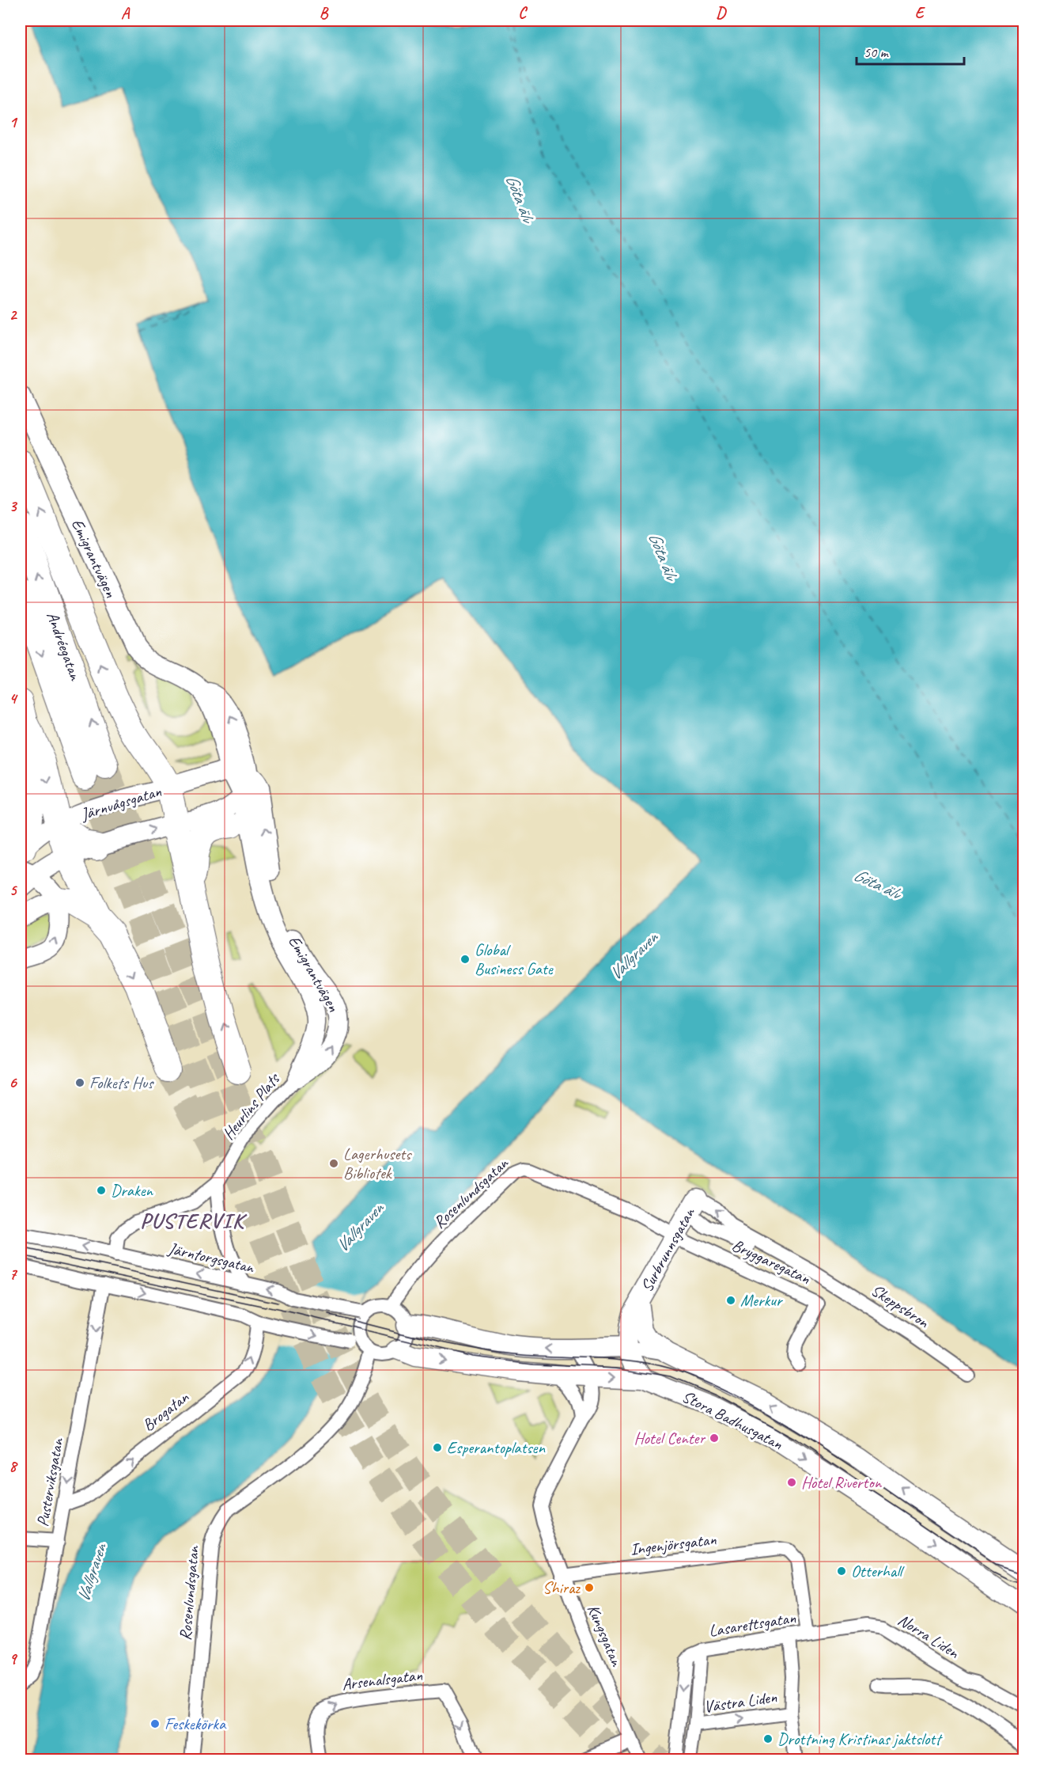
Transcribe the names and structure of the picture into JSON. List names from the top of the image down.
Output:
{
  "streets": {
    "highway": ["Andréegatan"],
    "street": [
      "Emigrantvägen",
      "Järnvågsgatan",
      "Heurlins Plats",
      "Rosenlundsgatan",
      "Surbrunnsgatan",
      "Järntorgsgatan",
      "Bryggaregatan",
      "Skeppsbron",
      "Brogatan",
      "Stora Badhusgatan",
      "Pusterviksgatan",
      "Ingenjörsgatan",
      "Lasarettsgatan",
      "Kungsgatan",
      "Norra Liden",
      "Arsenalsgatan",
      "Västra Liden"
    ]
  },
  "crossings": [
    ["Emigrantvägen", "Järnvågsgatan"],
    ["Emigrantvägen", "Heurlins Plats"],
    ["Rosenlundsgatan", "Surbrunnsgatan"],
    ["Rosenlundsgatan", "Järntorgsgatan"],
    ["Rosenlundsgatan", "Bryggaregatan"],
    ["Rosenlundsgatan", "Stora Badhusgatan"],
    ["Surbrunnsgatan", "Bryggaregatan"],
    ["Surbrunnsgatan", "Skeppsbron"],
    ["Surbrunnsgatan", "Stora Badhusgatan"],
    ["Järntorgsgatan", "Stora Badhusgatan"],
    ["Brogatan", "Pusterviksgatan"],
    ["Ingenjörsgatan", "Lasarettsgatan"],
    ["Ingenjörsgatan", "Kungsgatan"],
    ["Lasarettsgatan", "Norra Liden"],
    ["Lasarettsgatan", "Västra Liden"]
  ],
  "one_way": ["Brogatan", "Pusterviksgatan", "Västra Liden"],
  "districts": ["PUSTERVIK"],
  "water": ["Göta älv", "Vallgraven"],
  "places": [
    "Global Business Gate",
    "Folkets Hus",
    "Lagerhusets Bibliotek",
    "Draken",
    "Merkur",
    "Hotel Center",
    "Esperantoplatsen",
    "Hotel Riverton",
    "Otterhall",
    "Shiraz",
    "Feskekörka",
    "Drottning Kristinas jaktslott"
  ],
  "scale_bar": "50 m",
  "grid": {
    "columns": [
      "A",
      "B",
      "C",
      "D",
      "E"
    ],
    "rows": [
      "1",
      "2",
      "3",
      "4",
      "5",
      "6",
      "7",
      "8",
      "9"
    ]
  }
}
